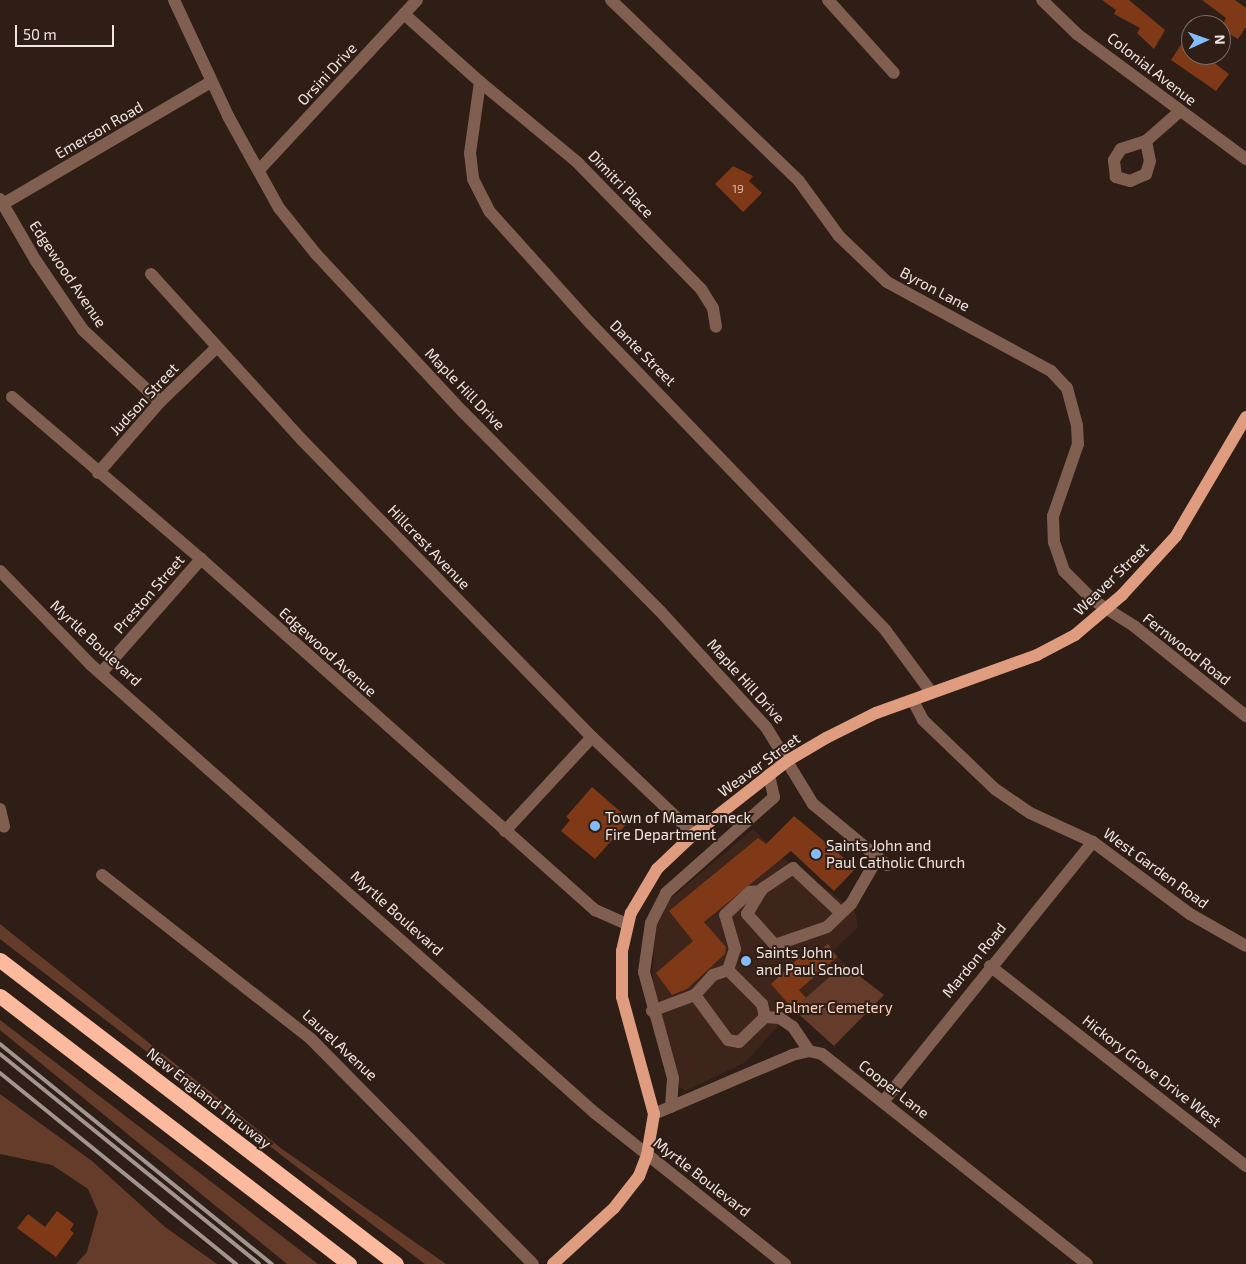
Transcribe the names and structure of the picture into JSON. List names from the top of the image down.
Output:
{
  "streets": {
    "highway": ["New England Thruway"],
    "main road": ["Weaver Street"],
    "street": [
      "Colonial Avenue",
      "Orsini Drive",
      "Emerson Road",
      "Dimitri Place",
      "Edgewood Avenue",
      "Byron Lane",
      "Dante Street",
      "Maple Hill Drive",
      "Judson Street",
      "Hillcrest Avenue",
      "Preston Street",
      "Myrtle Boulevard",
      "Fernwood Road",
      "West Garden Road",
      "Mardon Road",
      "Laurel Avenue",
      "Hickory Grove Drive West",
      "Cooper Lane"
    ]
  },
  "crossings": [
    ["Orsini Drive", "Maple Hill Drive"],
    ["Emerson Road", "Edgewood Avenue"],
    ["Emerson Road", "Maple Hill Drive"],
    ["Dimitri Place", "Dante Street"],
    ["Edgewood Avenue", "Judson Street"],
    ["Edgewood Avenue", "Weaver Street"],
    ["Edgewood Avenue", "Preston Street"],
    ["Byron Lane", "Weaver Street"],
    ["Byron Lane", "Fernwood Road"],
    ["Dante Street", "Weaver Street"],
    ["Maple Hill Drive", "Weaver Street"],
    ["Judson Street", "Hillcrest Avenue"],
    ["Hillcrest Avenue", "Weaver Street"],
    ["Weaver Street", "Myrtle Boulevard"],
    ["Weaver Street", "Fernwood Road"],
    ["Weaver Street", "West Garden Road"],
    ["Preston Street", "Myrtle Boulevard"],
    ["West Garden Road", "Mardon Road"],
    ["Mardon Road", "Hickory Grove Drive West"],
    ["Mardon Road", "Cooper Lane"]
  ],
  "parks": ["Palmer Cemetery"],
  "places": ["Town of Mamaroneck Fire Department", "Saints John and Paul Catholic Church", "Saints John and Paul School"],
  "house_numbers": ["19"],
  "scale_bar": "50 m",
  "north": "right"
}
